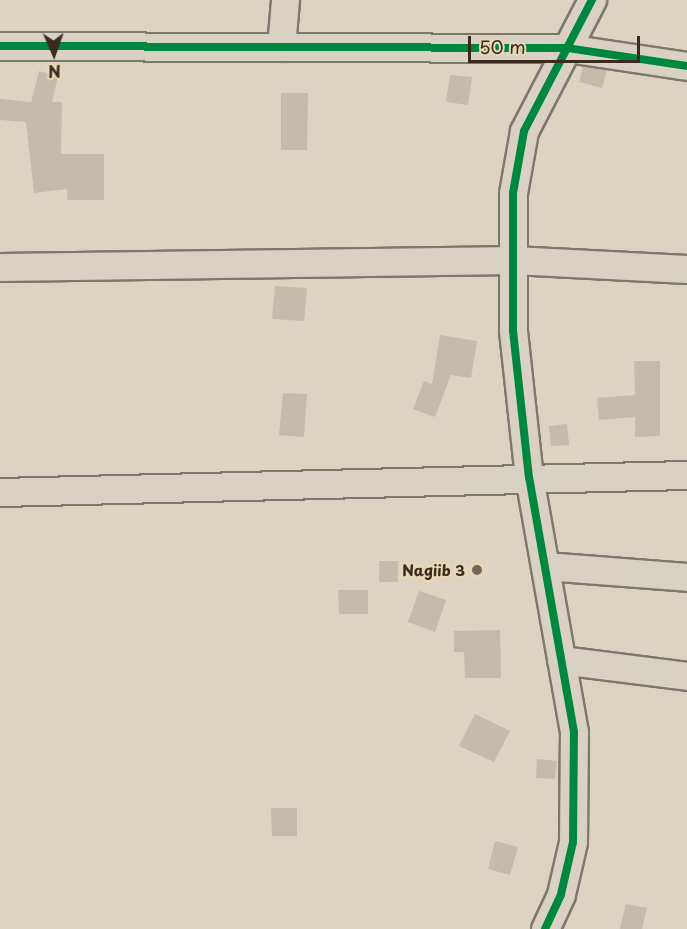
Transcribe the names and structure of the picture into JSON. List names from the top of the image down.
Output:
{
  "places": ["Nagiib 3"],
  "scale_bar": "50 m",
  "north": "bottom"
}
